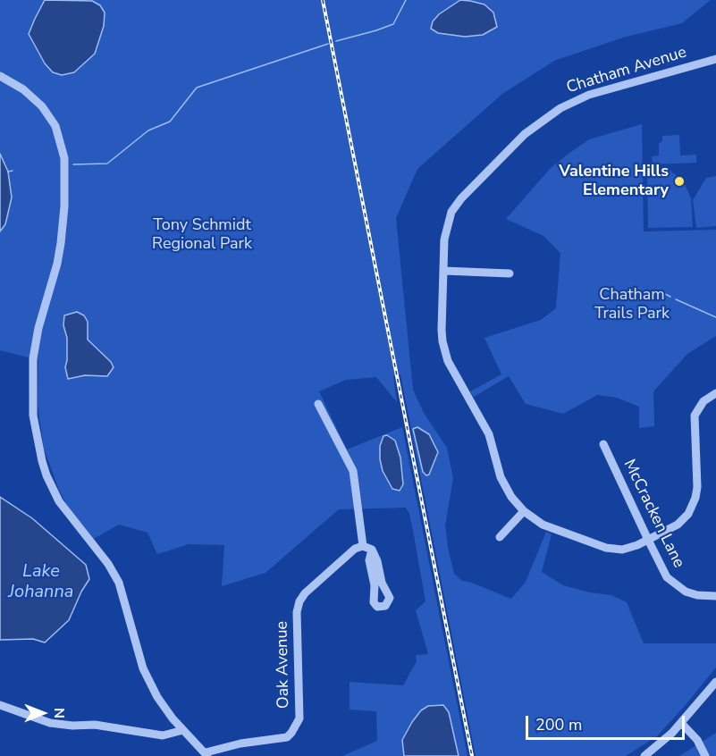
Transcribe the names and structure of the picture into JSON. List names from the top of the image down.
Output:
{
  "streets": {
    "street": ["Chatham Avenue", "McCracken Lane", "Oak Avenue"]
  },
  "crossings": [
    ["Chatham Avenue", "McCracken Lane"]
  ],
  "water": ["Lake Johanna"],
  "parks": ["Tony Schmidt Regional Park", "Chatham Trails Park"],
  "places": ["Valentine Hills Elementary"],
  "scale_bar": "200 m",
  "north": "right"
}
